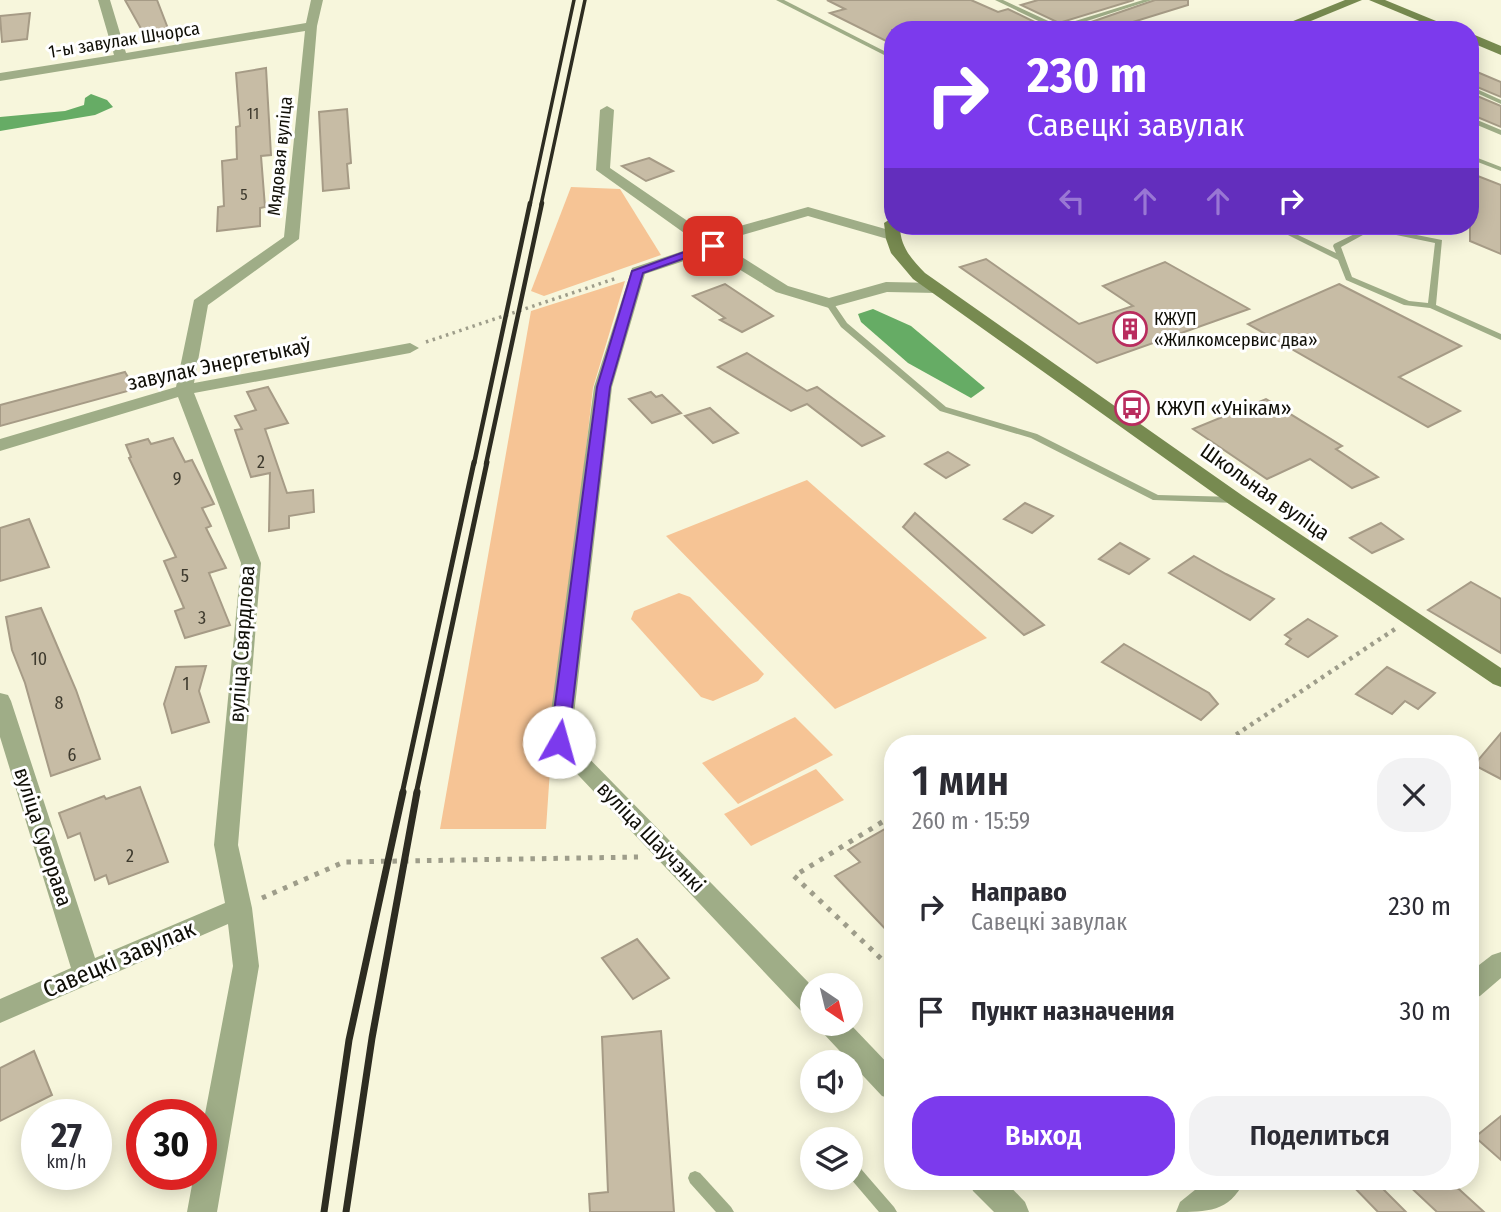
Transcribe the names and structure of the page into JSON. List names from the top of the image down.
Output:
{
  "streets": {
    "street": [
      "1-ы завулак Шчорса",
      "Мядовая вуліца",
      "завулак Энергетыкаў",
      "Школьная вуліца",
      "вуліца Свярдлова",
      "вуліца Суворава",
      "вуліца Шаўчэнкі",
      "Савецкі завулак"
    ]
  },
  "crossings": [
    ["Мядовая вуліца", "завулак Энергетыкаў"],
    ["Мядовая вуліца", "вуліца Свярдлова"],
    ["завулак Энергетыкаў", "вуліца Свярдлова"],
    ["вуліца Свярдлова", "Савецкі завулак"],
    ["вуліца Суворава", "Савецкі завулак"]
  ],
  "places": {
    "building": ["КЖУП «Жилкомсервис два»"],
    "bus stop": ["КЖУП «Унікам»"]
  },
  "house_numbers": [
    "11",
    "5",
    "2",
    "9",
    "5",
    "3",
    "10",
    "1",
    "8",
    "6",
    "2"
  ],
  "north": "bottom right",
  "page": {
    "turn": ["230 m", "Савецкі завулак"],
    "heading": ["1 мин", "260 m · 15:59"],
    "list": [
      {
        "name": "Направо",
        "note": "Савецкі завулак",
        "value": "230 m"
      },
      {
        "name": "Пункт назначения",
        "value": "30 m"
      }
    ],
    "buttons": ["Выход", "Поделиться"],
    "speed": "27 km/h",
    "limit": "30"
  }
}
